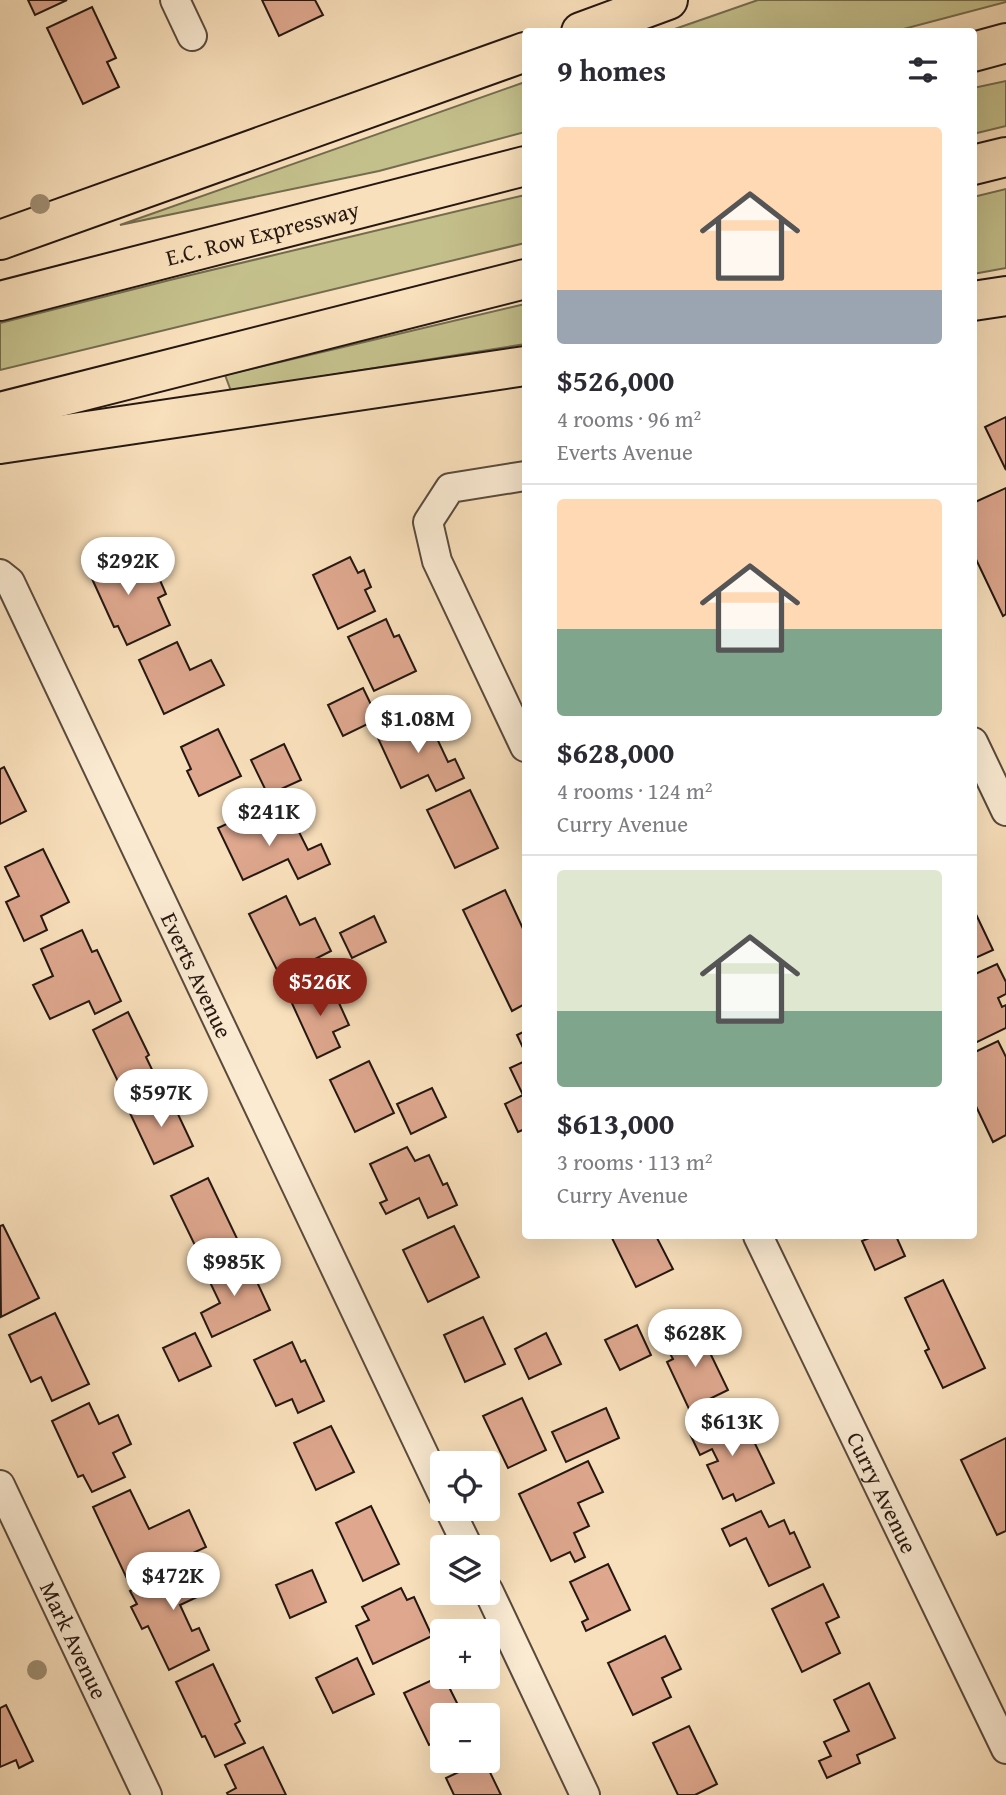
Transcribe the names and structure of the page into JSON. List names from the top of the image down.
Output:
{
  "streets": {
    "highway": ["E.C. Row Expressway"],
    "street": ["Everts Avenue", "Curry Avenue", "Mark Avenue"]
  },
  "page": {
    "heading": "9 homes",
    "list": [
      {
        "name": "$526,000",
        "note": "4 rooms · 96 m² · Everts Avenue"
      },
      {
        "name": "$628,000",
        "note": "4 rooms · 124 m² · Curry Avenue"
      },
      {
        "name": "$613,000",
        "note": "3 rooms · 113 m² · Curry Avenue"
      }
    ],
    "price": [
      "$292K",
      "$1.08M",
      "$241K",
      "$526K",
      "$597K",
      "$985K",
      "$628K",
      "$613K",
      "$472K"
    ],
    "map_buttons": ["+", "−"]
  }
}
